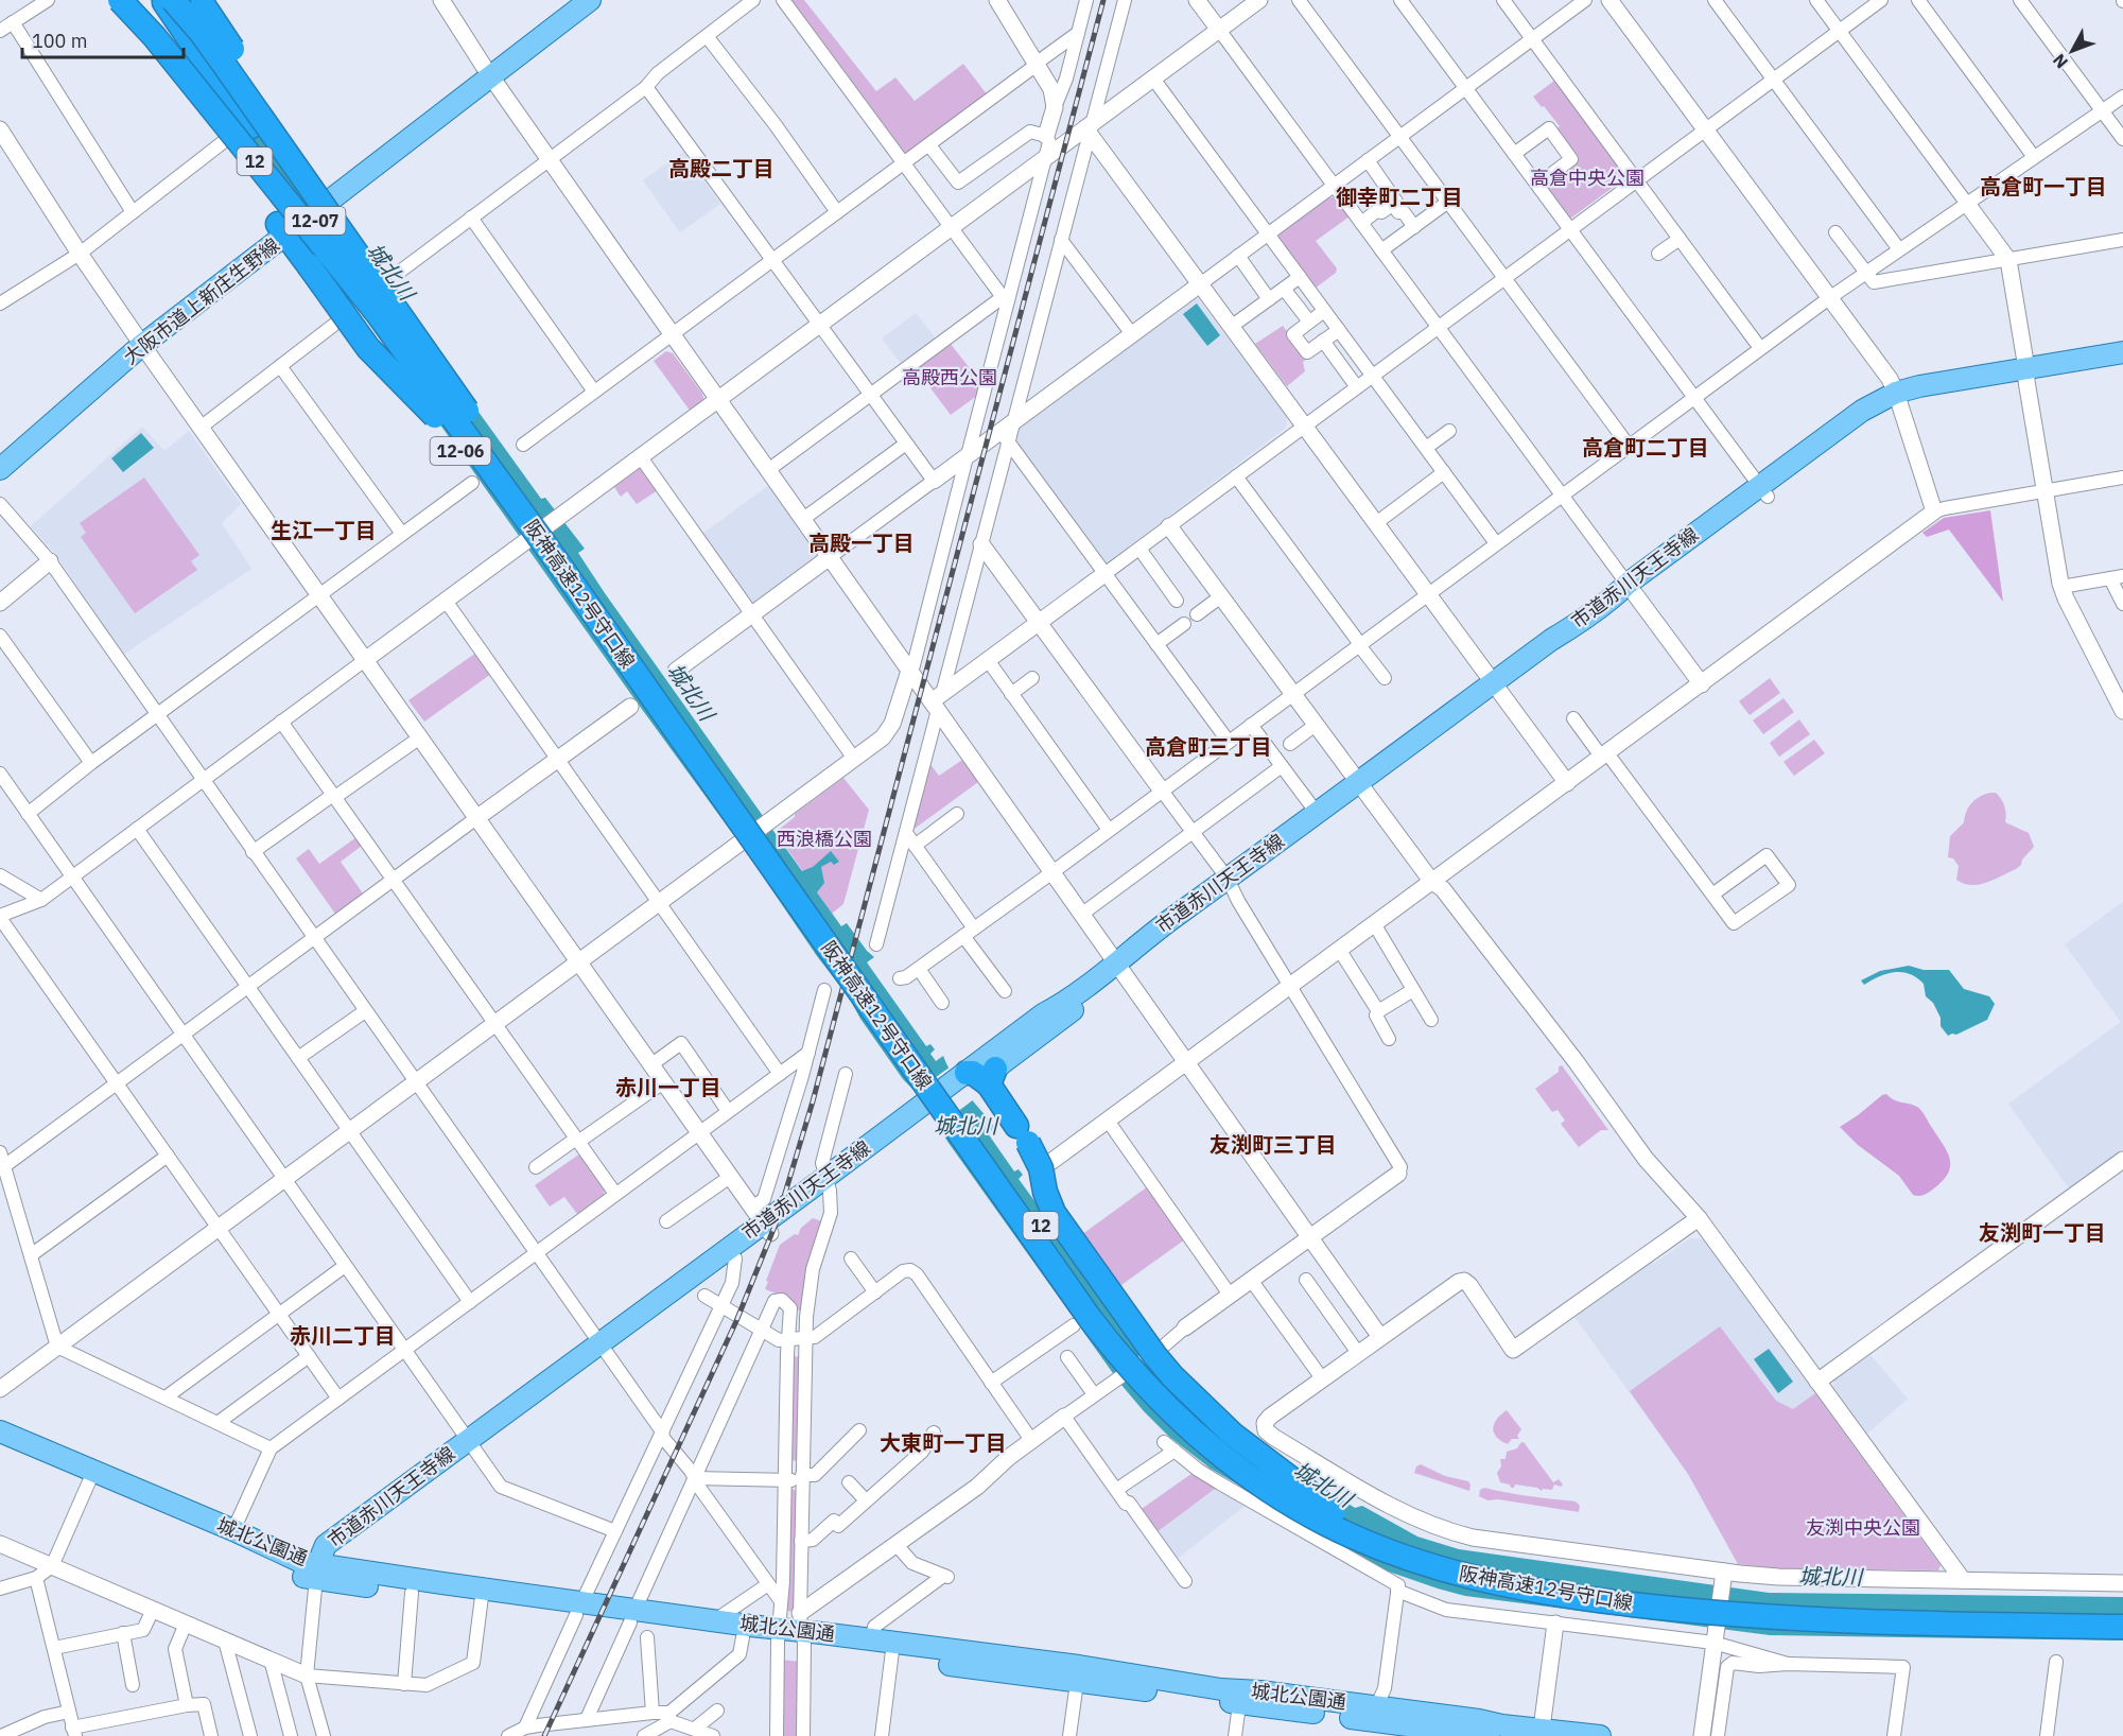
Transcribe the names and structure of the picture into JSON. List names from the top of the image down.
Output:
{
  "streets": {
    "highway": [
      "12",
      "12-07",
      "12-06",
      "阪神高速12号守口線"
    ],
    "main road": ["大阪市道上新庄生野線", "市道赤川天王寺線", "城北公園通"]
  },
  "crossings": [
    ["12", "阪神高速12号守口線"],
    ["12-07", "阪神高速12号守口線"],
    ["大阪市道上新庄生野線", "12-06"],
    ["12-06", "阪神高速12号守口線"],
    ["市道赤川天王寺線", "城北公園通"]
  ],
  "districts": [
    "高殿二丁目",
    "高倉町一丁目",
    "御幸町二丁目",
    "高倉町二丁目",
    "生江一丁目",
    "高殿一丁目",
    "高倉町三丁目",
    "赤川一丁目",
    "友渕町三丁目",
    "友渕町一丁目",
    "赤川二丁目",
    "大東町一丁目"
  ],
  "water": ["城北川"],
  "parks": [
    "高倉中央公園",
    "高殿西公園",
    "西浪橋公園",
    "友渕中央公園"
  ],
  "scale_bar": "100 m",
  "north": "bottom left"
}
